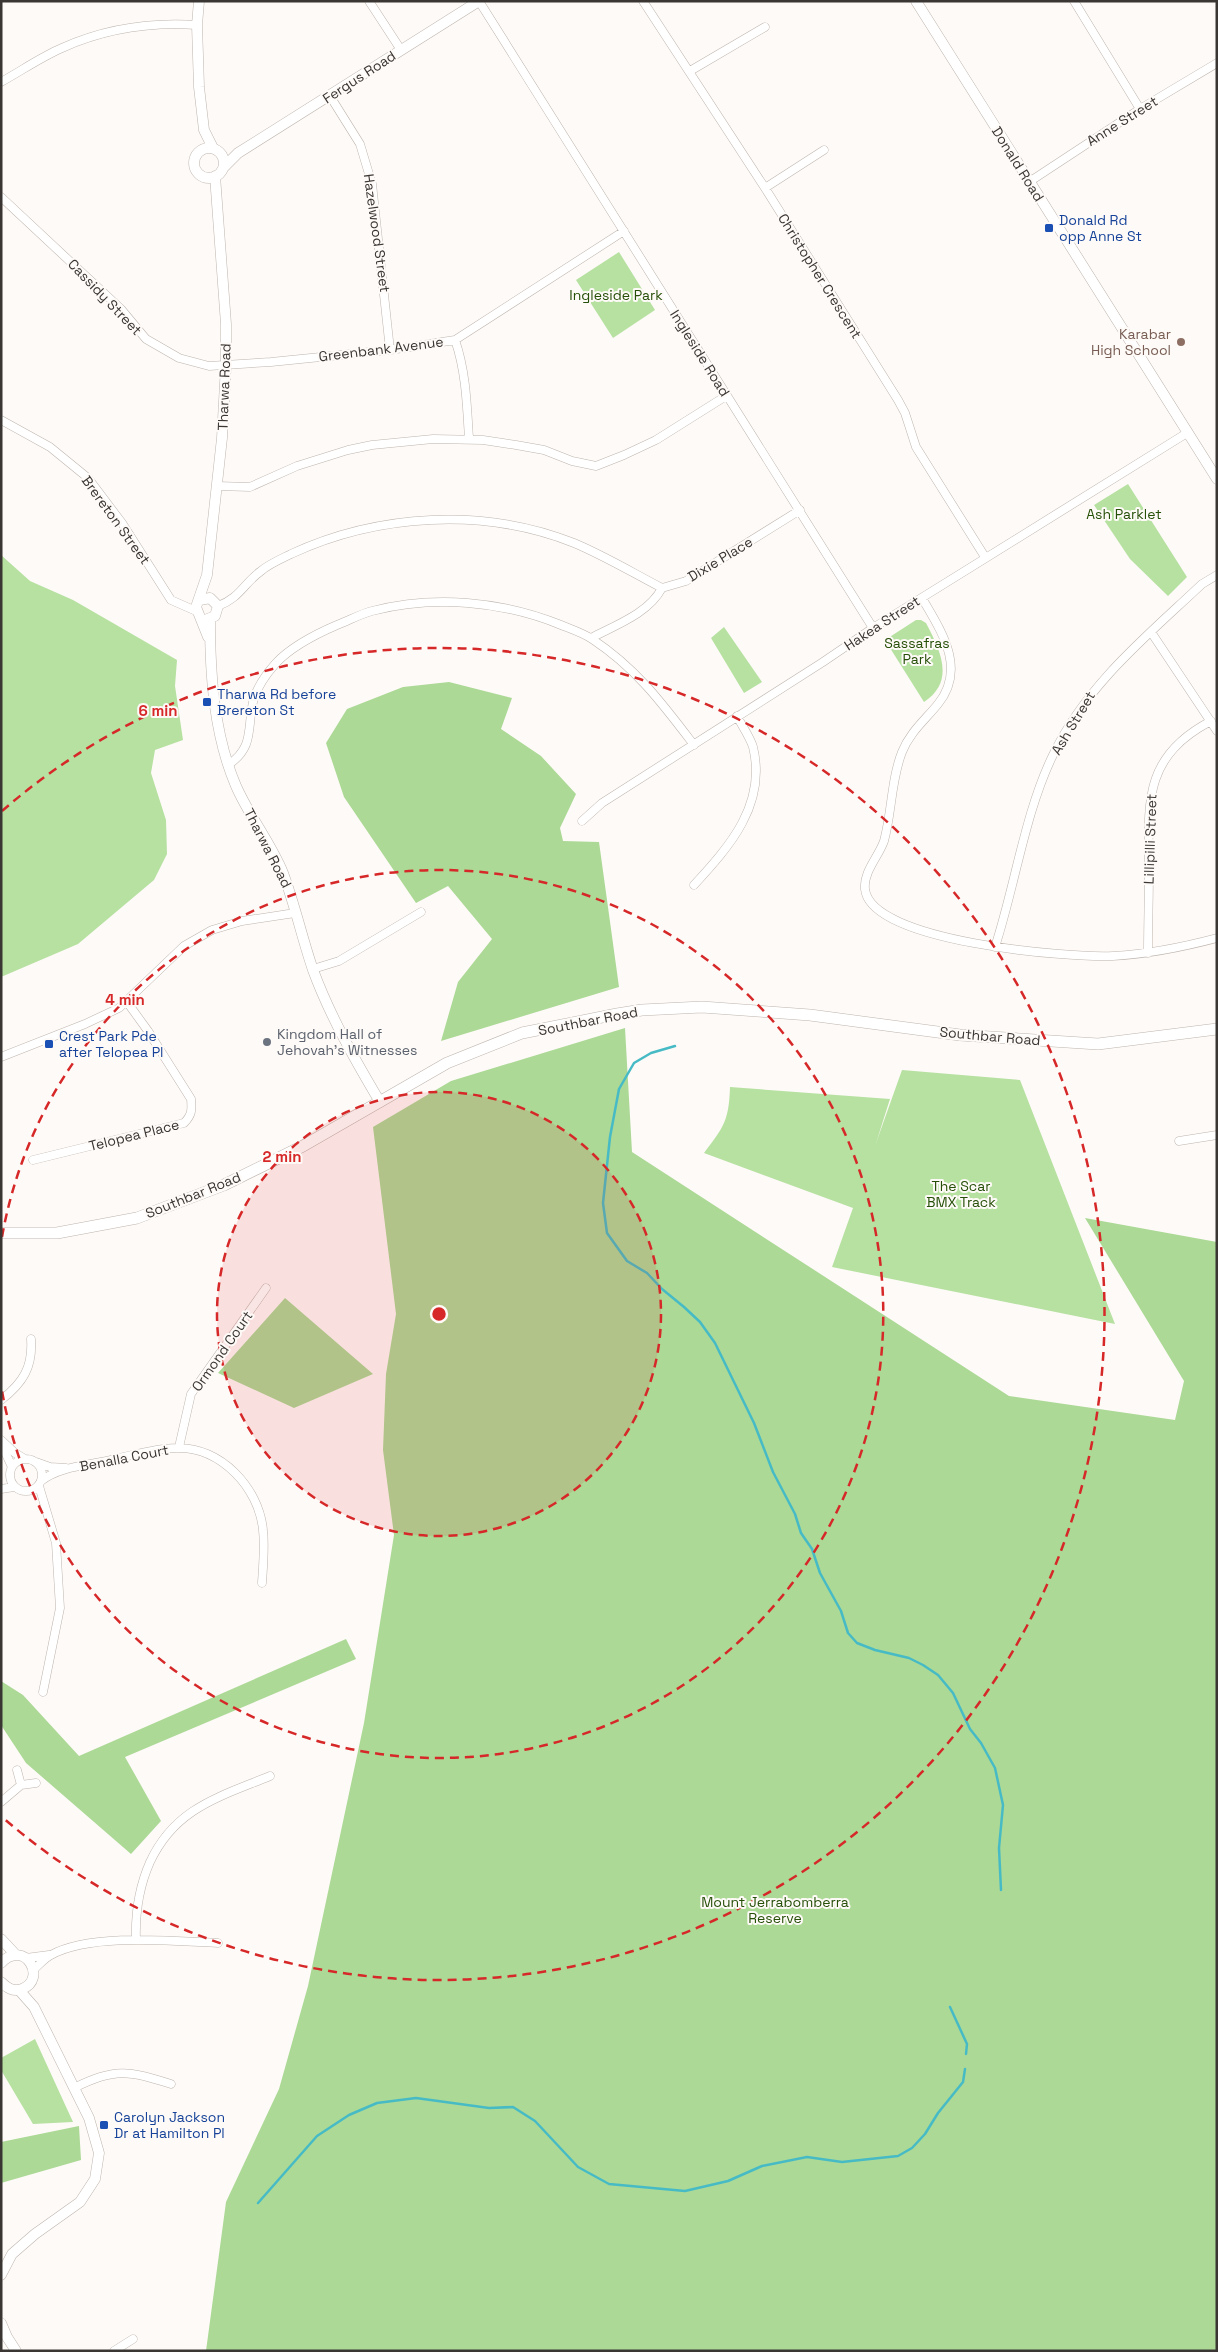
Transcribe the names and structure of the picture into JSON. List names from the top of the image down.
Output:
{
  "streets": {
    "main road": ["Southbar Road"],
    "street": [
      "Fergus Road",
      "Anne Street",
      "Donald Road",
      "Hazelwood Street",
      "Christopher Crescent",
      "Cassidy Street",
      "Greenbank Avenue",
      "Ingleside Road",
      "Tharwa Road",
      "Brereton Street",
      "Dixie Place",
      "Hakea Street",
      "Ash Street",
      "Lillipilli Street",
      "Telopea Place",
      "Ormond Court",
      "Benalla Court"
    ]
  },
  "crossings": [
    ["Fergus Road", "Hazelwood Street"],
    ["Fergus Road", "Ingleside Road"],
    ["Fergus Road", "Tharwa Road"],
    ["Anne Street", "Donald Road"],
    ["Donald Road", "Hakea Street"],
    ["Hazelwood Street", "Greenbank Avenue"],
    ["Christopher Crescent", "Hakea Street"],
    ["Cassidy Street", "Greenbank Avenue"],
    ["Cassidy Street", "Tharwa Road"],
    ["Greenbank Avenue", "Ingleside Road"],
    ["Greenbank Avenue", "Tharwa Road"],
    ["Ingleside Road", "Dixie Place"],
    ["Ingleside Road", "Hakea Street"],
    ["Tharwa Road", "Brereton Street"],
    ["Tharwa Road", "Southbar Road"],
    ["Ormond Court", "Benalla Court"]
  ],
  "parks": [
    "Ingleside Park",
    "Ash Parklet",
    "Sassafras Park",
    "The Scar BMX Track",
    "Mount Jerrabomberra Reserve"
  ],
  "places": {
    "transit": [
      "Donald Rd opp Anne St",
      "Tharwa Rd before Brereton St",
      "Crest Park Pde after Telopea Pl",
      "Carolyn Jackson Dr at Hamilton Pl"
    ],
    "other": ["Karabar High School", "Kingdom Hall of Jehovah's Witnesses"]
  },
  "rings": ["6 min", "4 min", "2 min"]
}
